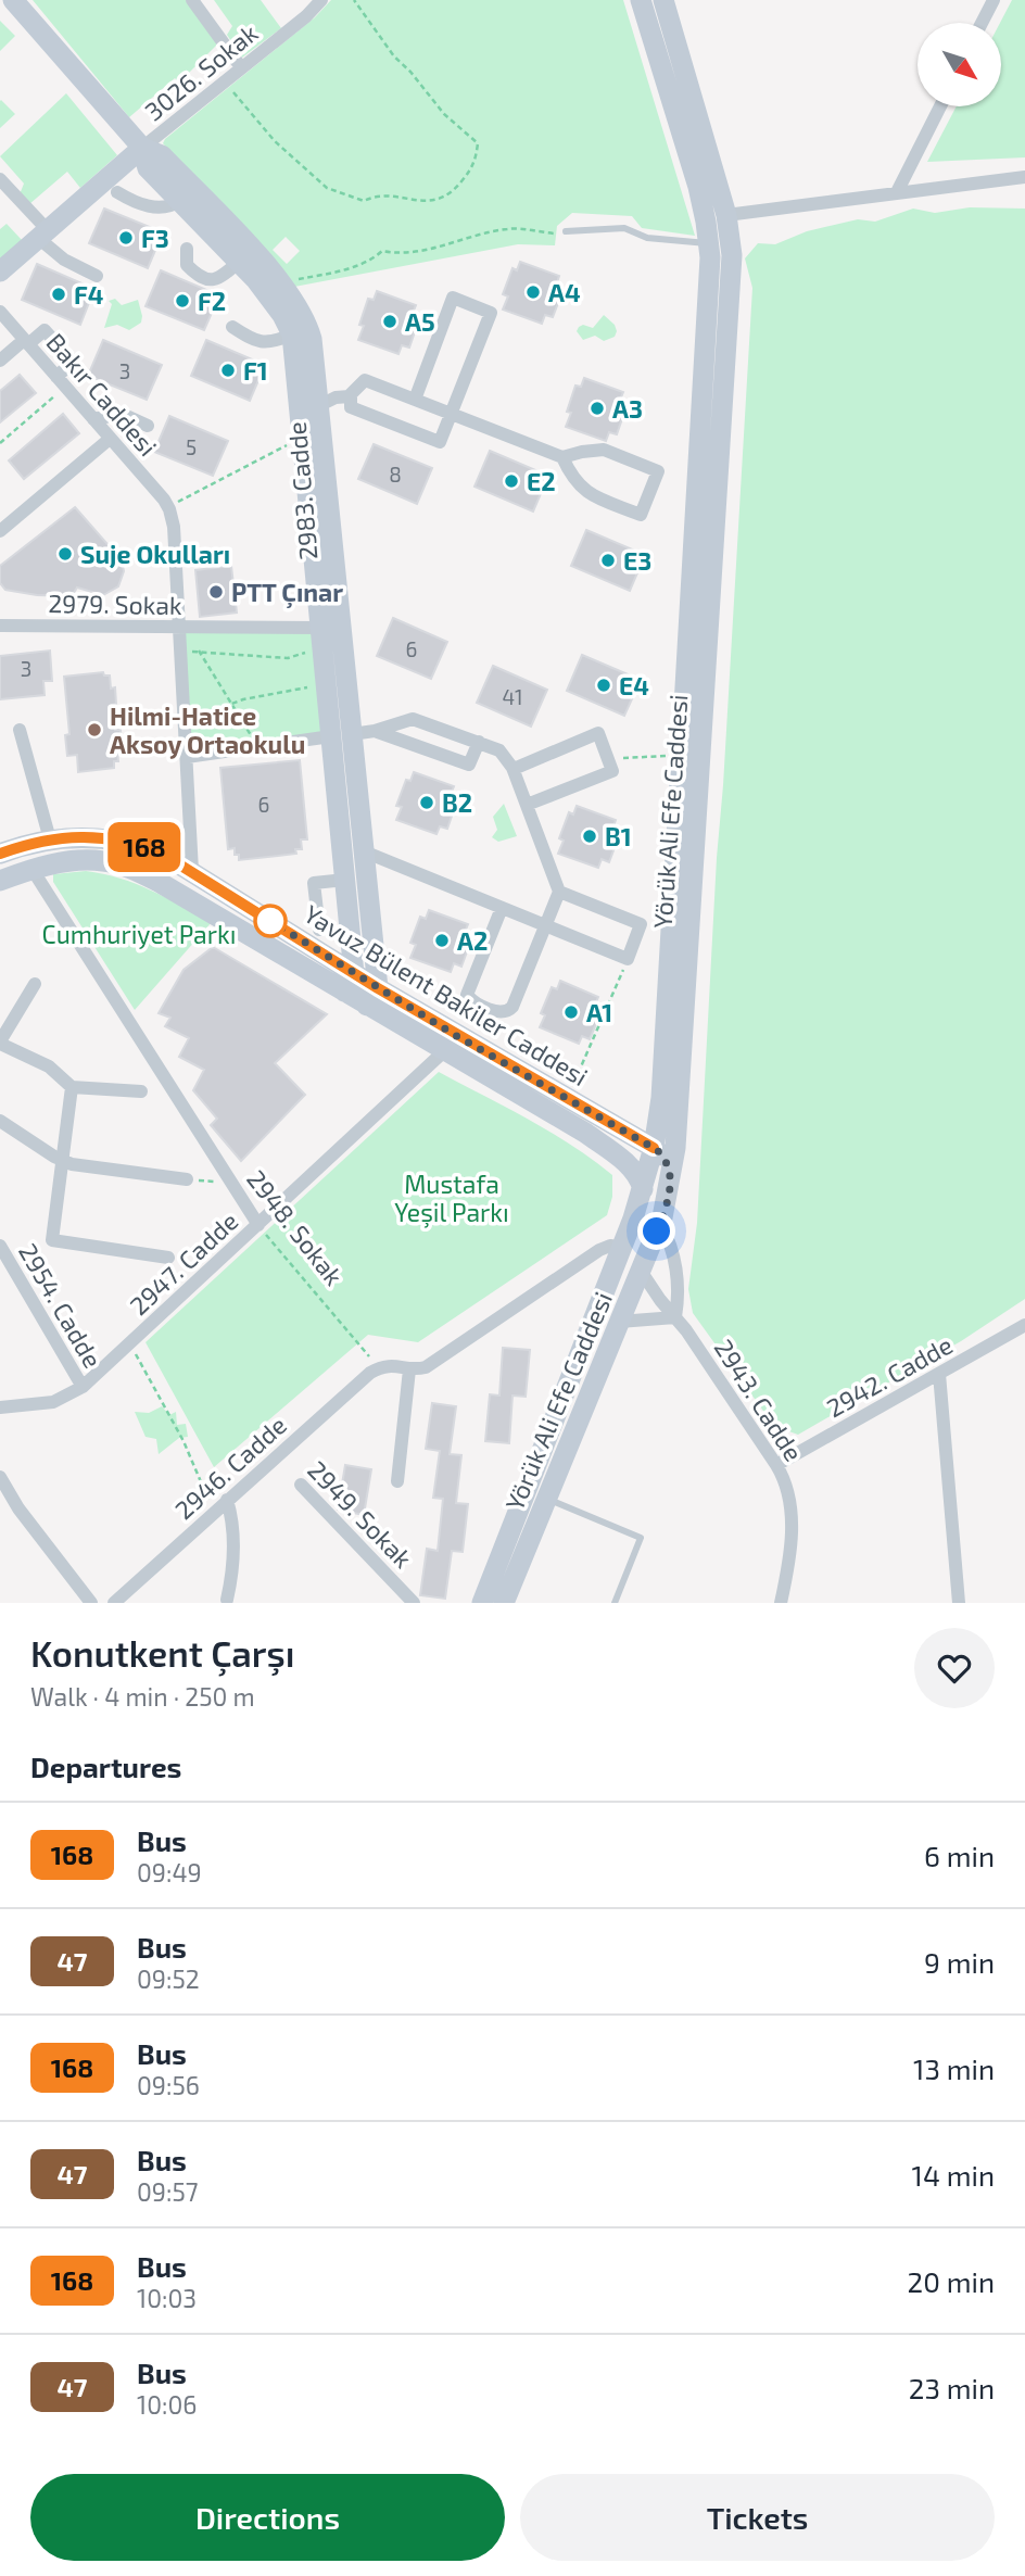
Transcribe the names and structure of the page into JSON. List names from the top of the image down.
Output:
{
  "streets": {
    "street": [
      "3026. Sokak",
      "Bakır Caddesi",
      "2983. Cadde",
      "2979. Sokak",
      "Yörük Ali Efe Caddesi",
      "Yavuz Bülent Bakiler Caddesi",
      "2948. Sokak",
      "2947. Cadde",
      "2954. Cadde",
      "2942. Cadde",
      "2943. Cadde",
      "2946. Cadde",
      "2949. Sokak"
    ]
  },
  "crossings": [
    ["3026. Sokak", "2983. Cadde"],
    ["2983. Cadde", "2979. Sokak"],
    ["2983. Cadde", "Yavuz Bülent Bakiler Caddesi"],
    ["Yörük Ali Efe Caddesi", "Yavuz Bülent Bakiler Caddesi"],
    ["Yörük Ali Efe Caddesi", "2943. Cadde"],
    ["Yavuz Bülent Bakiler Caddesi", "2948. Sokak"],
    ["Yavuz Bülent Bakiler Caddesi", "2947. Cadde"],
    ["2948. Sokak", "2947. Cadde"],
    ["2948. Sokak", "2946. Cadde"],
    ["2947. Cadde", "2954. Cadde"],
    ["2942. Cadde", "2943. Cadde"]
  ],
  "parks": ["Cumhuriyet Parkı", "Mustafa Yeşil Parkı"],
  "places": [
    "F3",
    "A4",
    "F4",
    "F2",
    "A5",
    "F1",
    "A3",
    "E2",
    "Suje Okulları",
    "E3",
    "PTT Çınar",
    "E4",
    "Hilmi-Hatice Aksoy Ortaokulu",
    "B2",
    "B1",
    "A2",
    "A1"
  ],
  "lines": ["bus line 168"],
  "house_numbers": [
    "3",
    "5",
    "8",
    "6",
    "3",
    "41",
    "6"
  ],
  "north": "bottom right",
  "page": {
    "on_map": "168",
    "heading": [
      ["Konutkent Çarşı", "Walk · 4 min · 250 m"],
      "Departures"
    ],
    "list": [
      {
        "mark": "168",
        "name": "Bus",
        "note": "09:49",
        "value": "6 min"
      },
      {
        "mark": "47",
        "name": "Bus",
        "note": "09:52",
        "value": "9 min"
      },
      {
        "mark": "168",
        "name": "Bus",
        "note": "09:56",
        "value": "13 min"
      },
      {
        "mark": "47",
        "name": "Bus",
        "note": "09:57",
        "value": "14 min"
      },
      {
        "mark": "168",
        "name": "Bus",
        "note": "10:03",
        "value": "20 min"
      },
      {
        "mark": "47",
        "name": "Bus",
        "note": "10:06",
        "value": "23 min"
      }
    ],
    "buttons": ["Directions", "Tickets"]
  }
}
